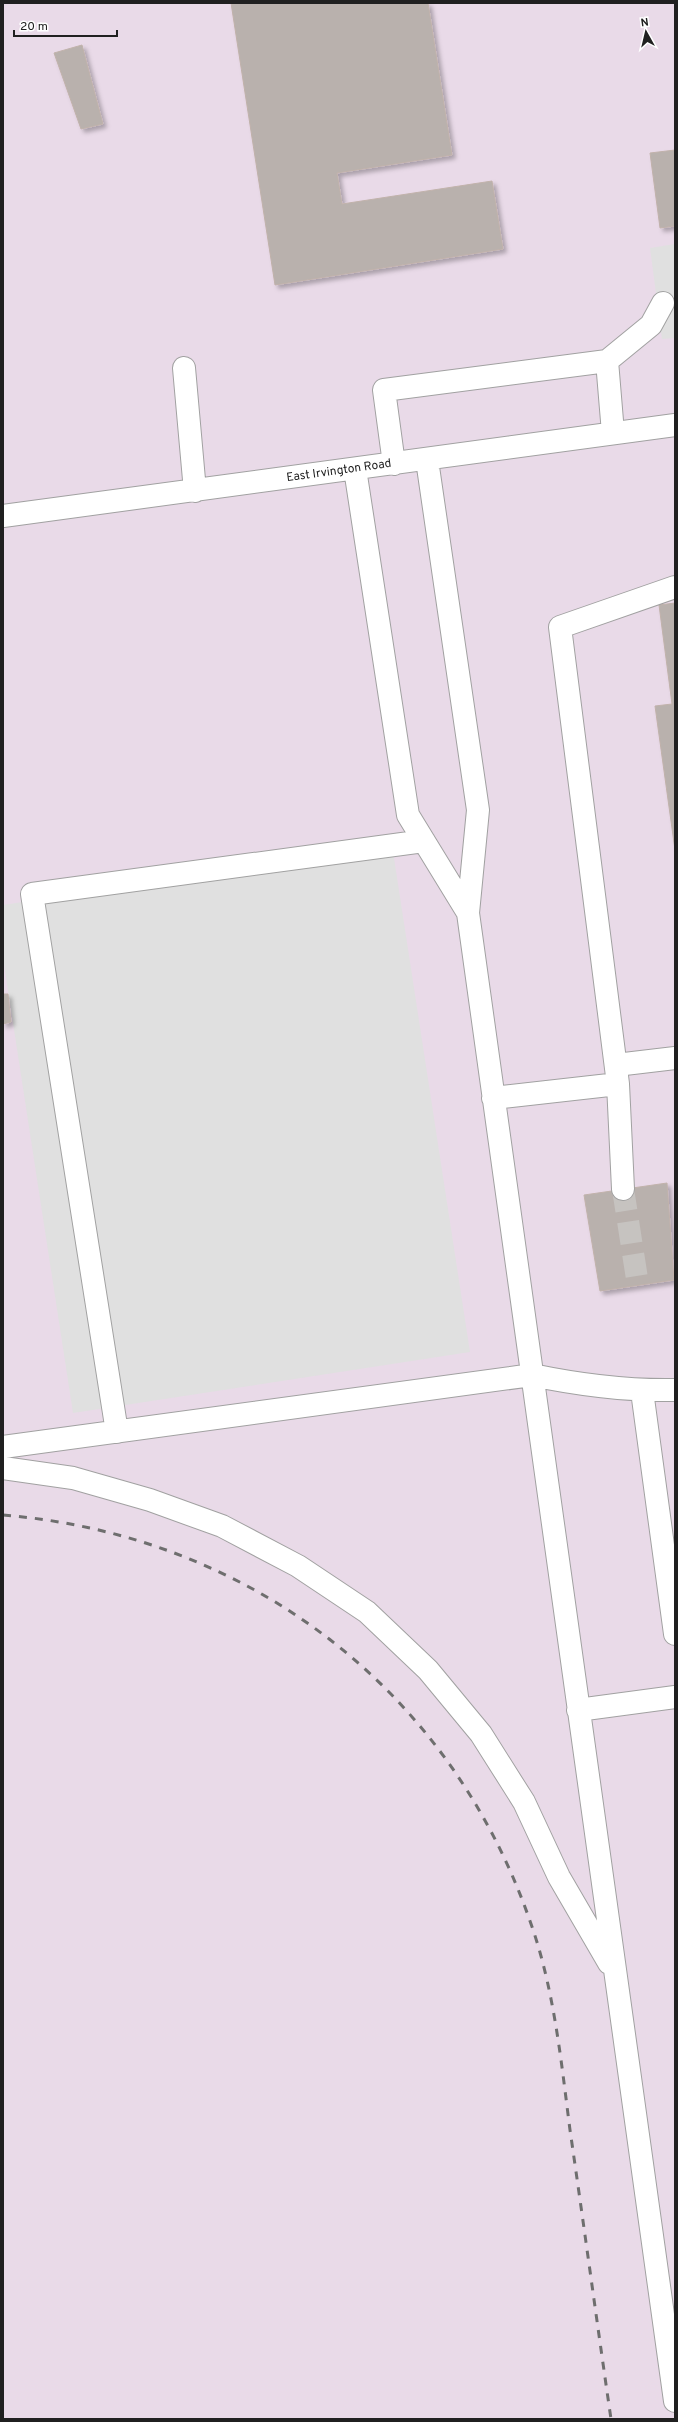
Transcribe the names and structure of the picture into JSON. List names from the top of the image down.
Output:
{
  "streets": {
    "street": ["East Irvington Road"]
  },
  "scale_bar": "20 m",
  "north": "top"
}
